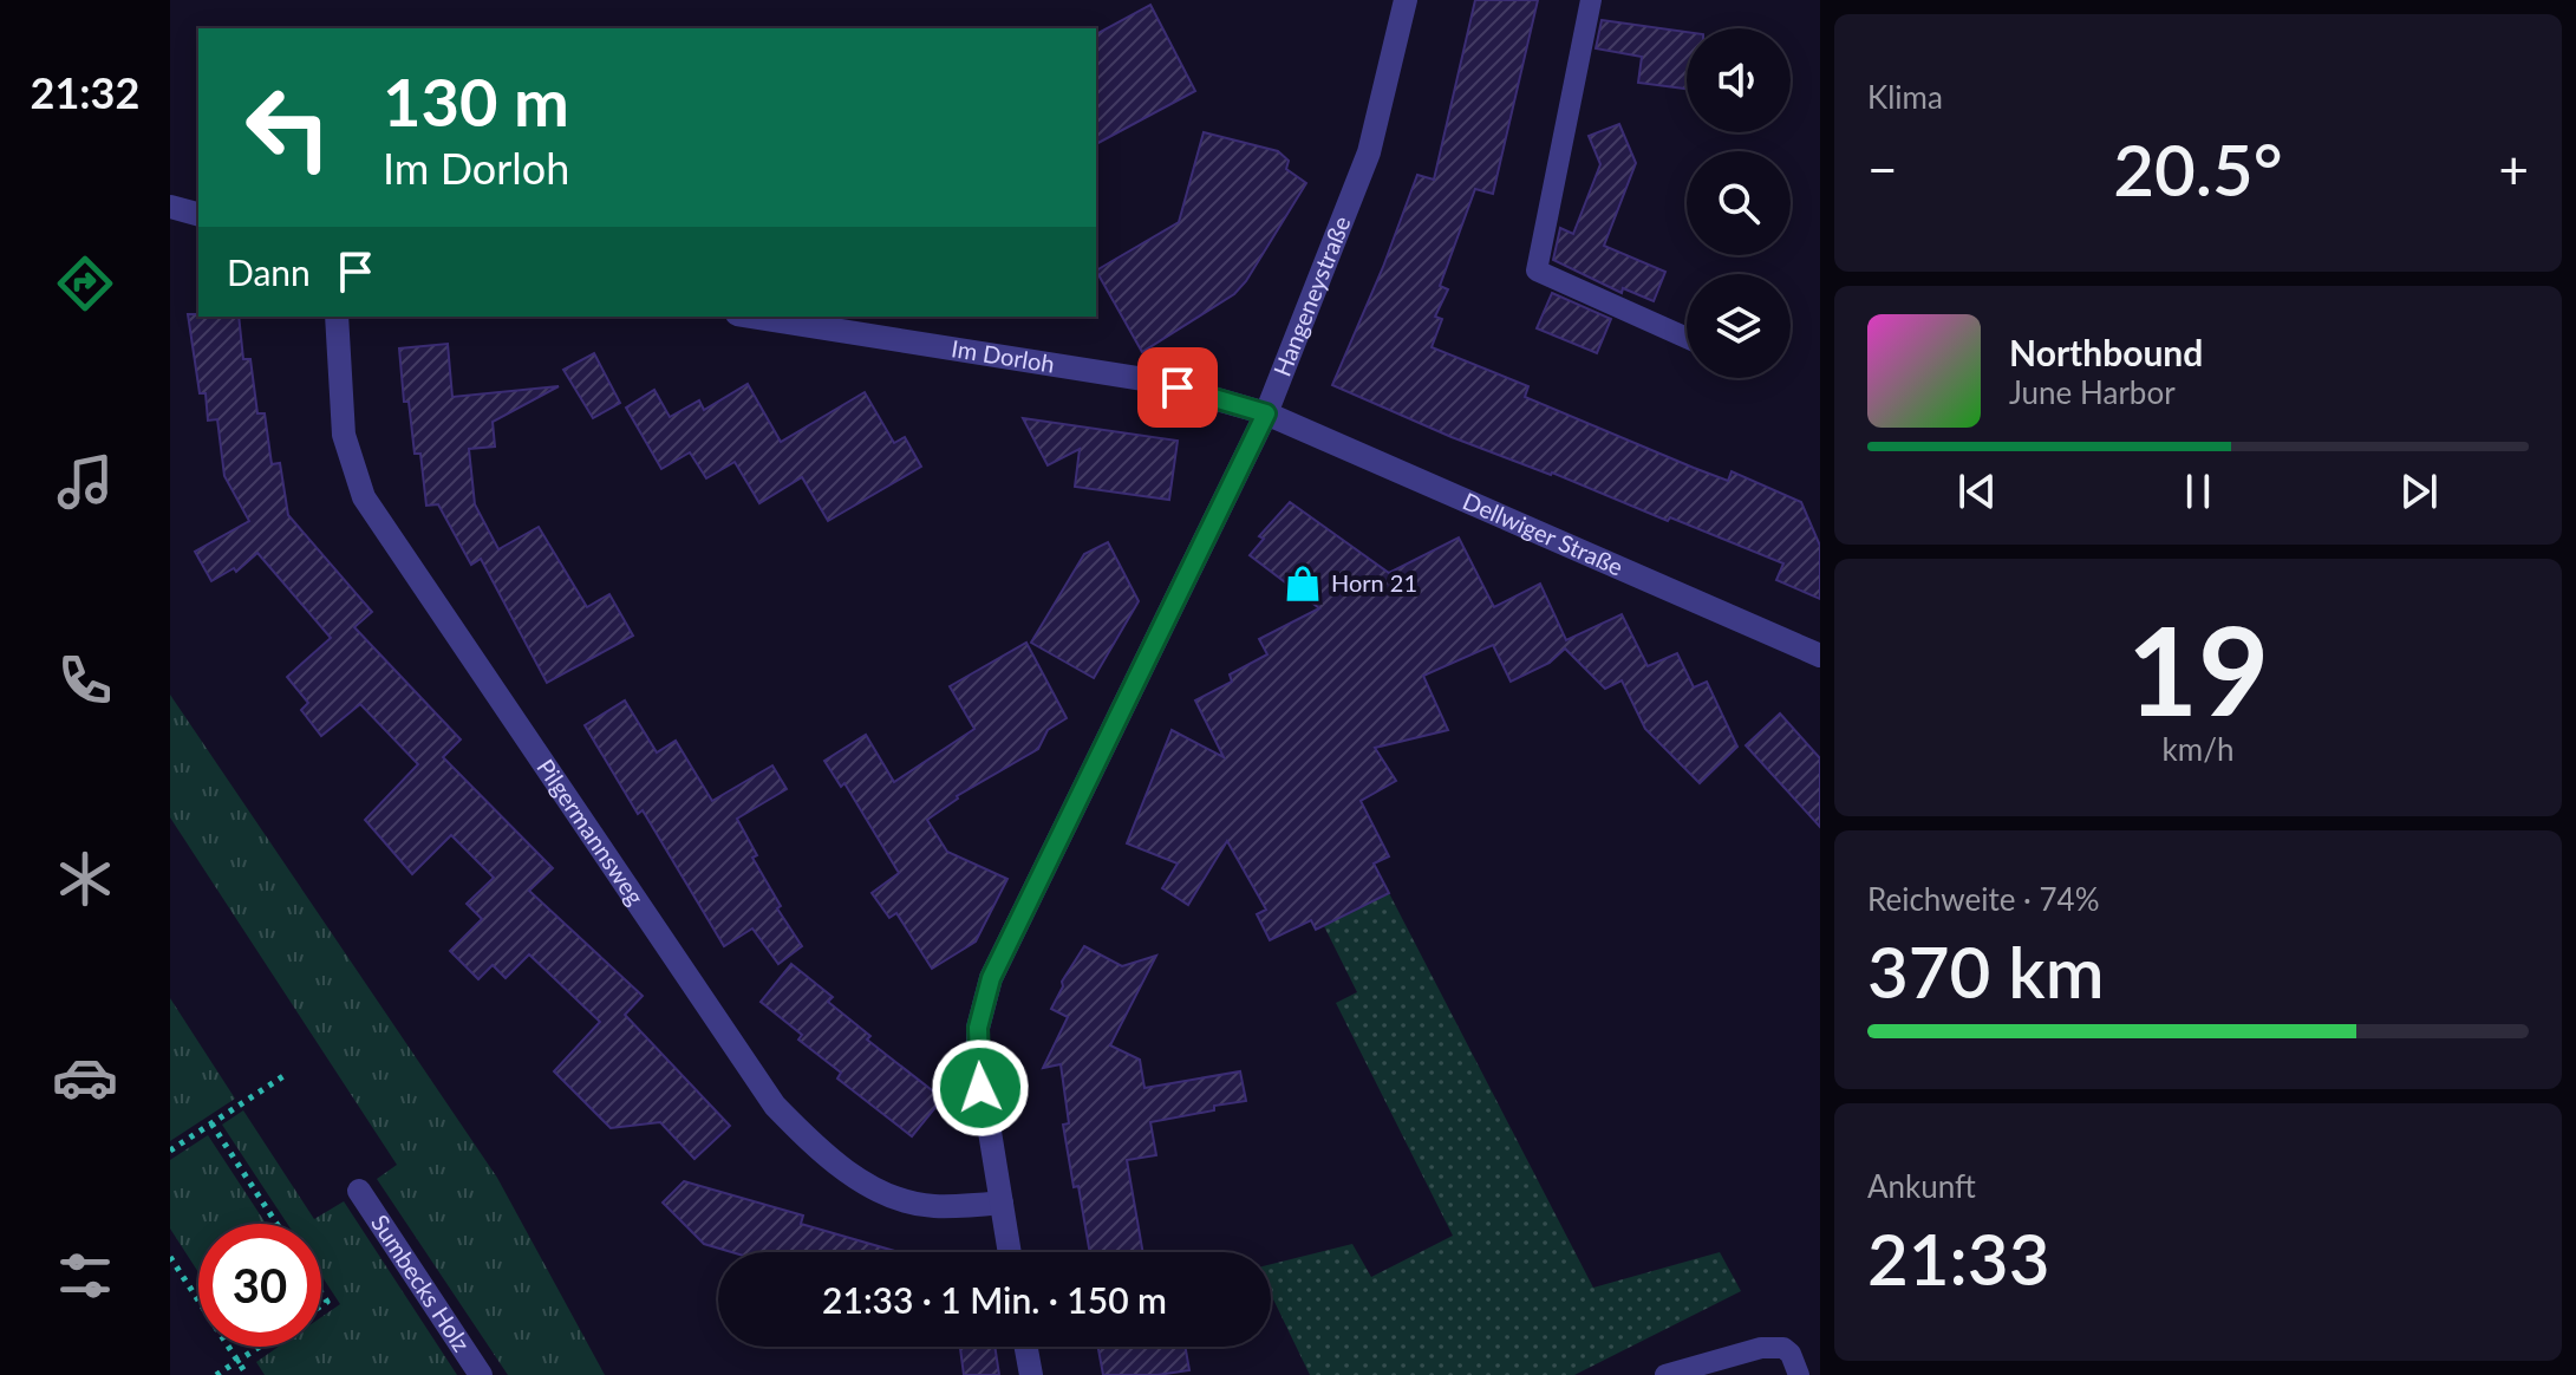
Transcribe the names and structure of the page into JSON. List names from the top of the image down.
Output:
{
  "streets": {
    "street": [
      "Hangeneystraße",
      "Im Dorloh",
      "Dellwiger Straße",
      "Pilgermannsweg",
      "Sumbecks Holz"
    ]
  },
  "crossings": [
    ["Hangeneystraße", "Im Dorloh"],
    ["Hangeneystraße", "Dellwiger Straße"],
    ["Hangeneystraße", "Pilgermannsweg"],
    ["Im Dorloh", "Dellwiger Straße"]
  ],
  "places": {
    "shop": ["Horn 21"]
  },
  "page": {
    "tabs": "21:32",
    "tile": [
      "Klima",
      ["19", "km/h"],
      ["Reichweite · 74%", "370 km"],
      ["Ankunft", "21:33"]
    ],
    "turn": ["130 m", "Im Dorloh"],
    "heat": ["−", "20.5°", "+"],
    "then": "Dann",
    "song": ["Northbound", "June Harbor"],
    "limit": "30",
    "trip": "21:33 · 1 Min. · 150 m"
  }
}
